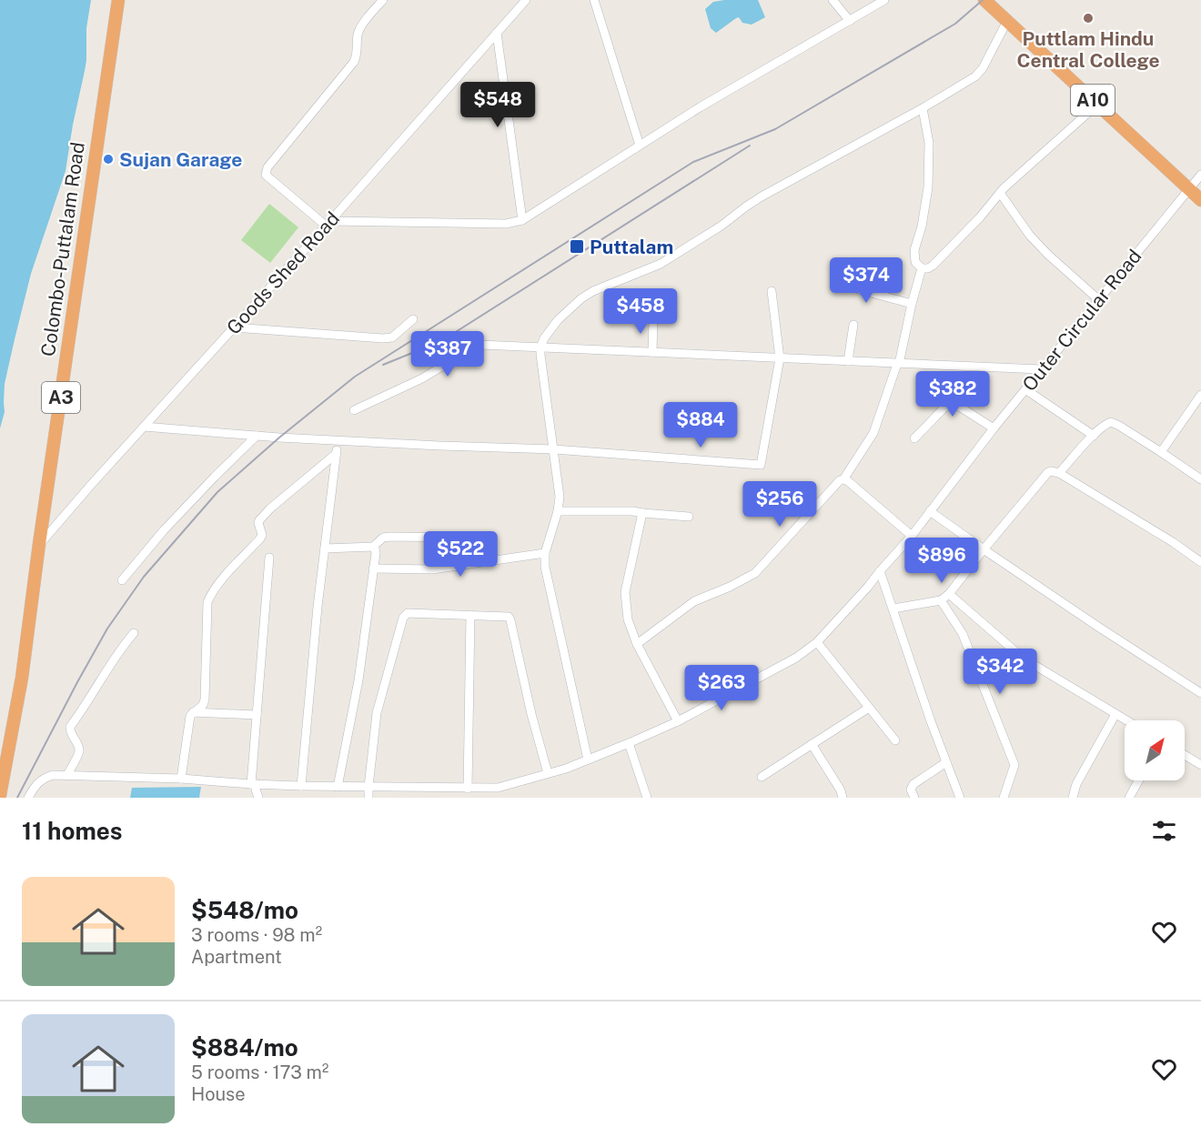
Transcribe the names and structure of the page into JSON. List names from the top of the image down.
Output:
{
  "streets": {
    "highway": ["A10", "Colombo-Puttalam Road", "A3"],
    "street": ["Goods Shed Road", "Outer Circular Road"]
  },
  "crossings": [
    ["A10", "Outer Circular Road"],
    ["Colombo-Puttalam Road", "Goods Shed Road"]
  ],
  "places": {
    "other": ["Puttlam Hindu Central College", "Sujan Garage"],
    "transit": ["Puttalam"]
  },
  "north": "top right",
  "page": {
    "price": [
      "$548",
      "$374",
      "$458",
      "$387",
      "$382",
      "$884",
      "$256",
      "$522",
      "$896",
      "$342",
      "$263"
    ],
    "heading": "11 homes",
    "list": [
      {
        "name": "$548/mo",
        "note": "3 rooms · 98 m² · Apartment"
      },
      {
        "name": "$884/mo",
        "note": "5 rooms · 173 m² · House"
      }
    ]
  }
}
